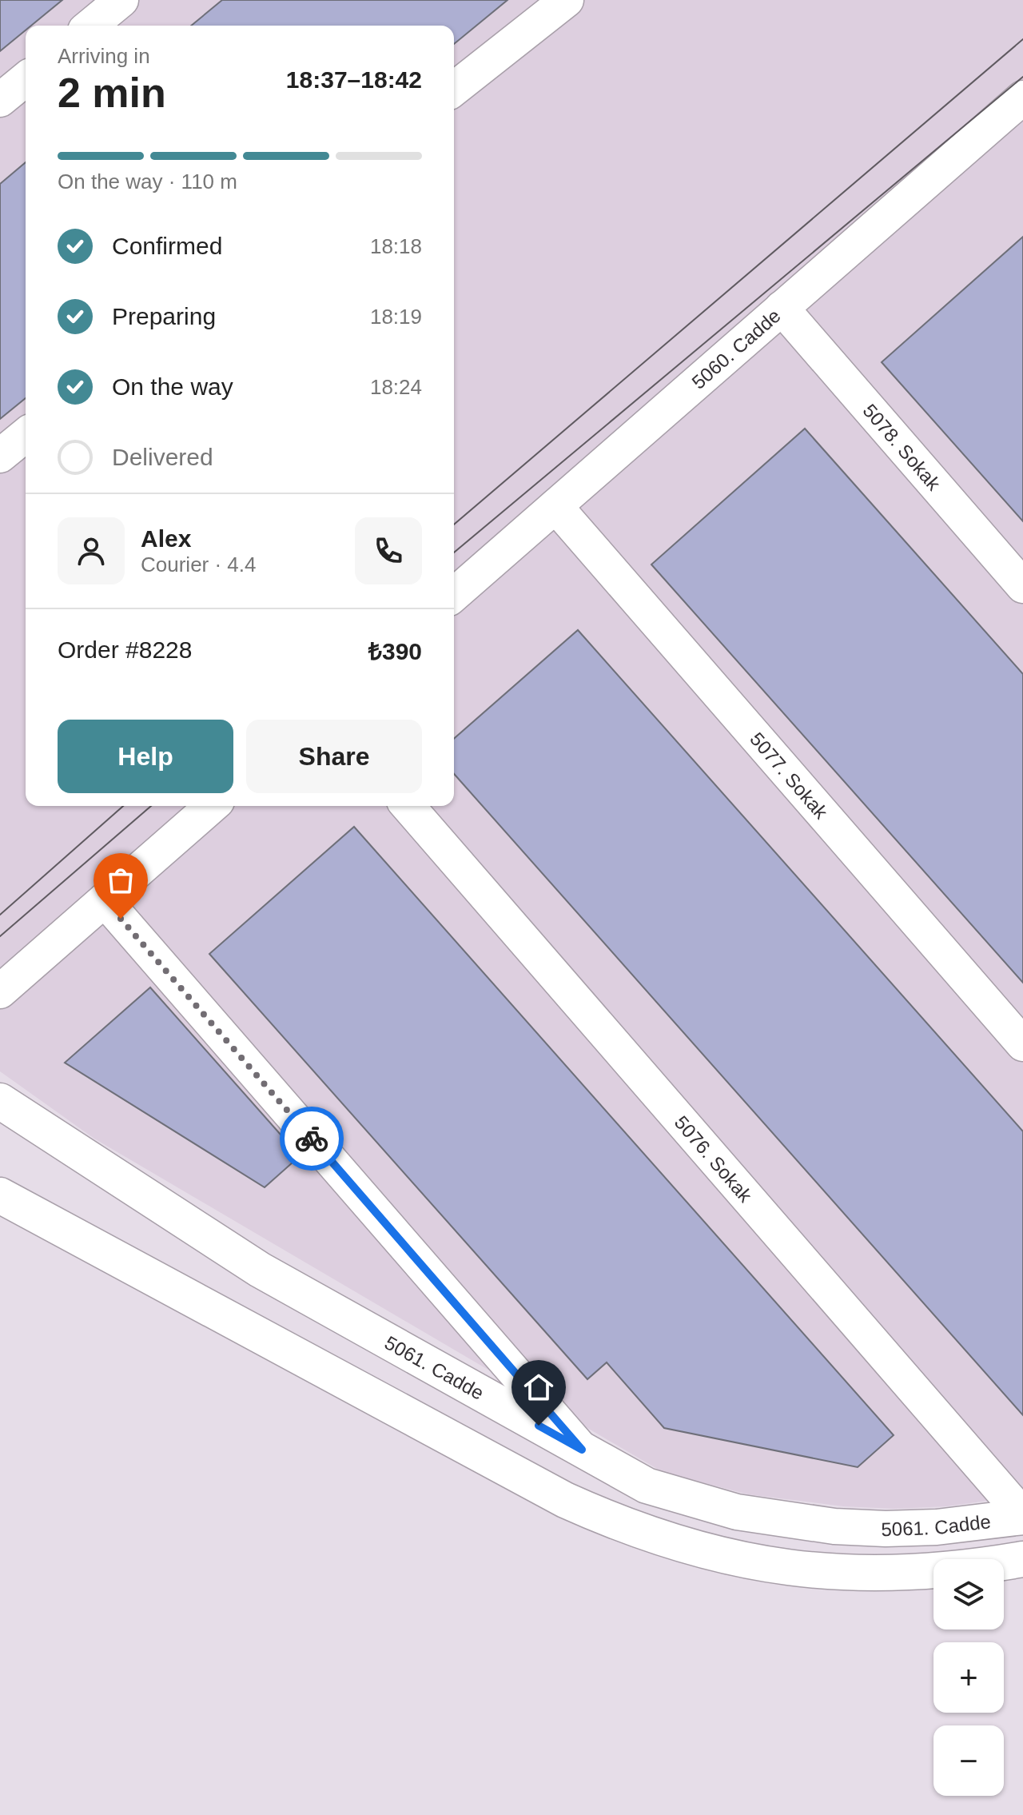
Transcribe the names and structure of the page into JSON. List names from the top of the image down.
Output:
{
  "streets": {
    "street": [
      "5060. Cadde",
      "5078. Sokak",
      "5077. Sokak",
      "5076. Sokak",
      "5061. Cadde"
    ]
  },
  "crossings": [
    ["5060. Cadde", "5078. Sokak"],
    ["5060. Cadde", "5077. Sokak"],
    ["5076. Sokak", "5061. Cadde"]
  ],
  "page": {
    "heading": ["2 min", "Arriving in", "18:37–18:42"],
    "panel": [
      "Alex",
      "Courier · 4.4",
      "Order #8228",
      "₺390"
    ],
    "bar": "On the way · 110 m",
    "list": [
      ["Confirmed", "18:18"],
      ["Preparing", "18:19"],
      ["On the way", "18:24"],
      "Delivered"
    ],
    "buttons": ["Help", "Share"],
    "map_buttons": ["+", "−"]
  }
}
